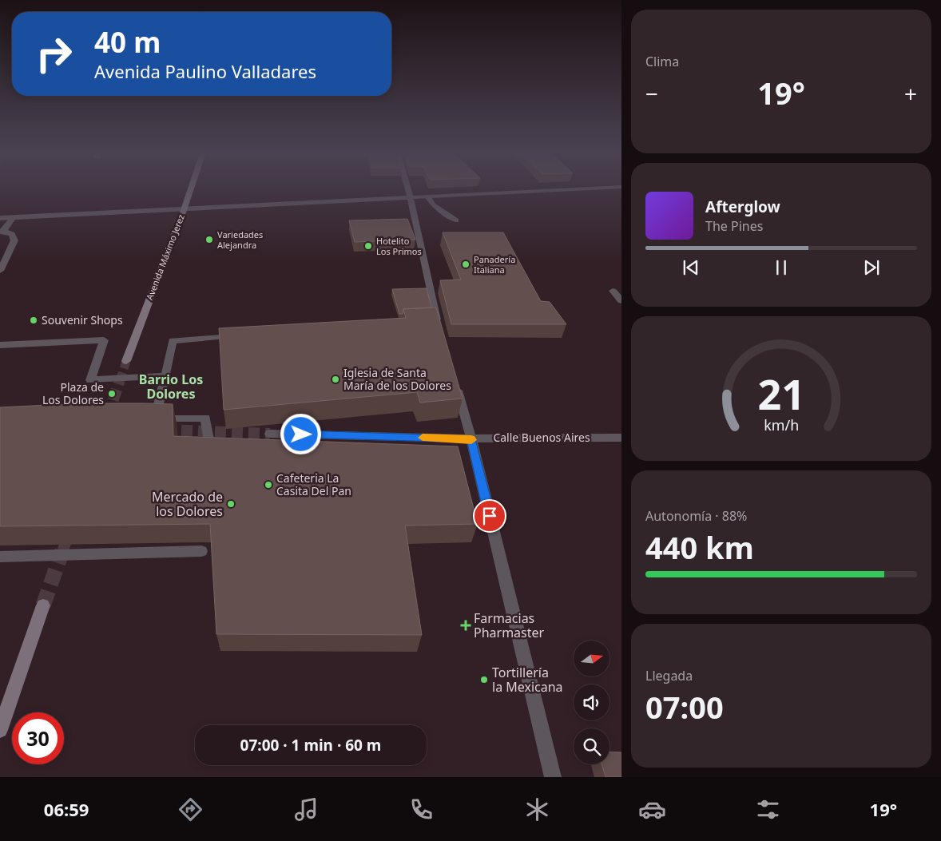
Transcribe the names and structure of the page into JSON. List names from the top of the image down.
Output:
{
  "streets": {
    "main road": ["Avenida Máximo Jerez"],
    "street": ["Calle Buenos Aires"]
  },
  "districts": ["Barrio Los Dolores"],
  "places": {
    "other": [
      "Variedades Alejandra",
      "Hotelito Los Primos",
      "Panadería Italiana",
      "Souvenir Shops",
      "Iglesia de Santa María de los Dolores",
      "Plaza de Los Dolores",
      "Cafeteria La Casita Del Pan",
      "Mercado de los Dolores",
      "Tortillería la Mexicana"
    ],
    "health": ["Farmacias Pharmaster"]
  },
  "north": "right",
  "page": {
    "tile": [
      "Clima",
      ["Autonomía · 88%", "440 km"],
      ["Llegada", "07:00"]
    ],
    "turn": ["40 m", "Avenida Paulino Valladares"],
    "heat": ["−", "19°", "+"],
    "song": ["Afterglow", "The Pines"],
    "limit": "30",
    "trip": "07:00 · 1 min · 60 m",
    "tabs": ["06:59", "19°"],
    "gauge": ["21", "km/h"]
  }
}
